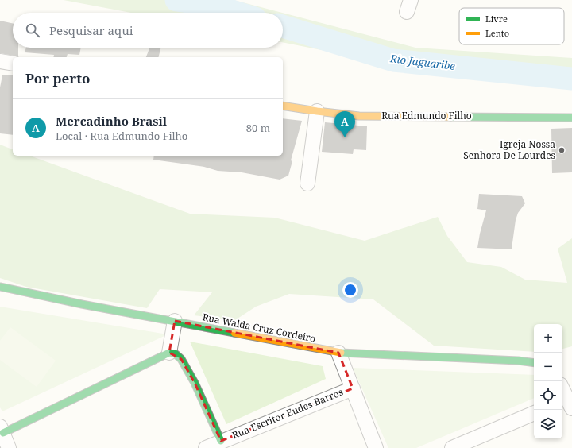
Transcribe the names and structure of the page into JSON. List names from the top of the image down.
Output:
{
  "streets": {
    "street": ["Rua Edmundo Filho", "Rua Walda Cruz Cordeiro", "Rua Escritor Eudes Barros"]
  },
  "water": ["Rio Jaguaribe"],
  "places": ["Igreja Nossa Senhora De Lourdes"],
  "legend": ["Livre", "Lento"],
  "page": {
    "search": "Pesquisar aqui",
    "heading": "Por perto",
    "list": [
      {
        "mark": "A",
        "name": "Mercadinho Brasil",
        "note": "Local · Rua Edmundo Filho",
        "value": "80 m"
      }
    ],
    "pins": "A",
    "map_buttons": ["+", "−"]
  }
}
